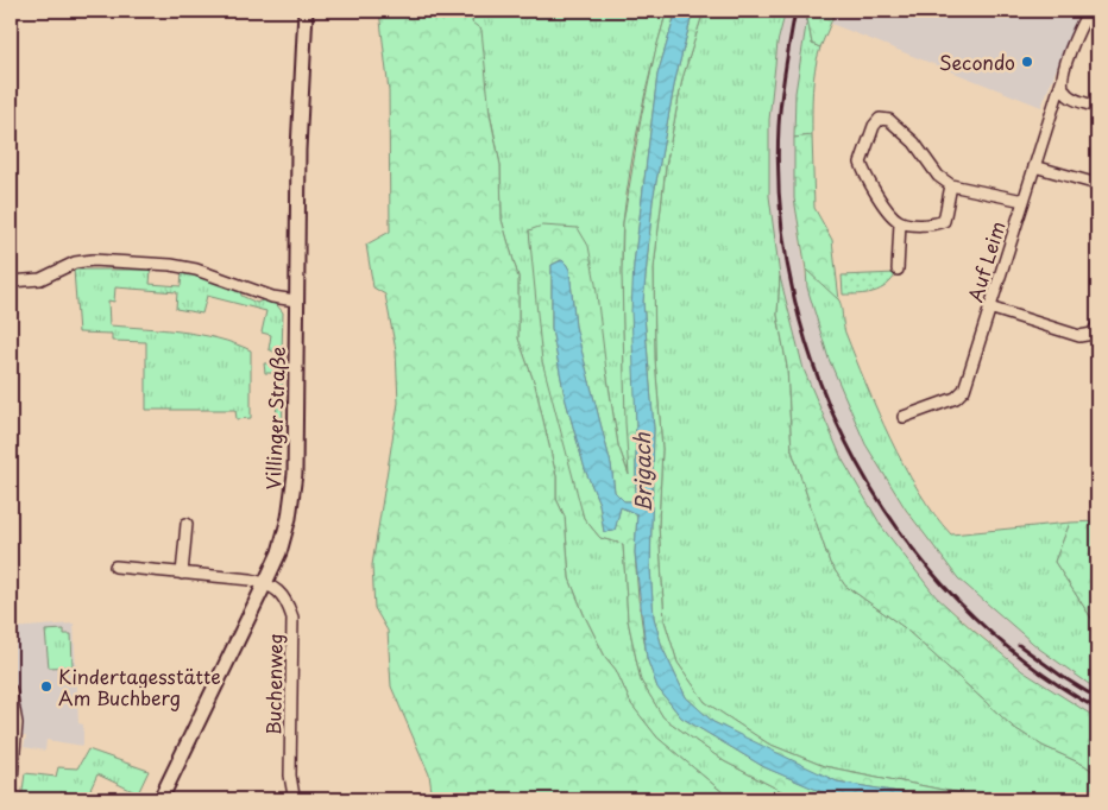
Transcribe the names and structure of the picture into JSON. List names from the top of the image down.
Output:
{
  "streets": {
    "main road": ["Villinger Straße"],
    "street": ["Auf Leim", "Buchenweg"]
  },
  "crossings": [
    ["Villinger Straße", "Buchenweg"]
  ],
  "water": ["Brigach"],
  "places": ["Secondo", "Kindertagesstätte Am Buchberg"]
}
